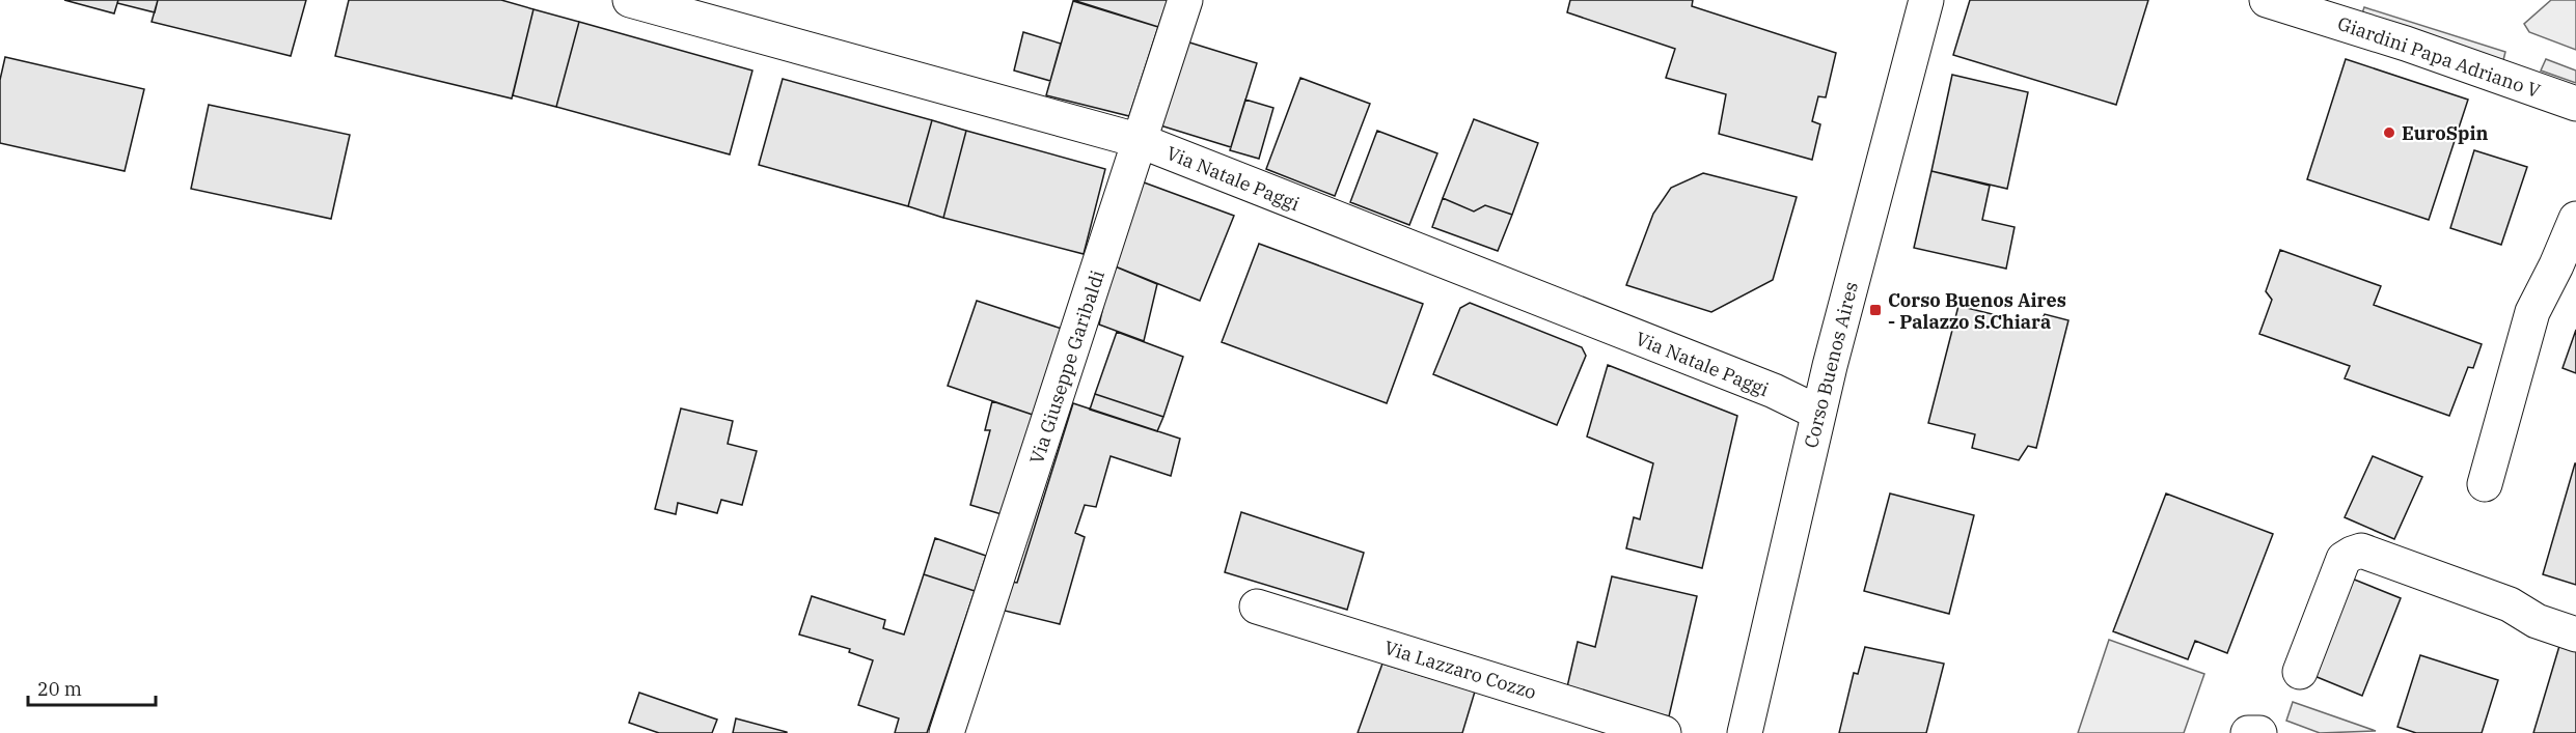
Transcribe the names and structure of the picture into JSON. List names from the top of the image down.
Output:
{
  "streets": {
    "street": [
      "Giardini Papa Adriano V",
      "Via Natale Paggi",
      "Corso Buenos Aires",
      "Via Giuseppe Garibaldi",
      "Via Lazzaro Cozzo"
    ]
  },
  "crossings": [
    ["Via Natale Paggi", "Corso Buenos Aires"],
    ["Via Natale Paggi", "Via Giuseppe Garibaldi"]
  ],
  "places": {
    "other": ["EuroSpin"],
    "transit": ["Corso Buenos Aires - Palazzo S.Chiara"]
  },
  "scale_bar": "20 m"
}
